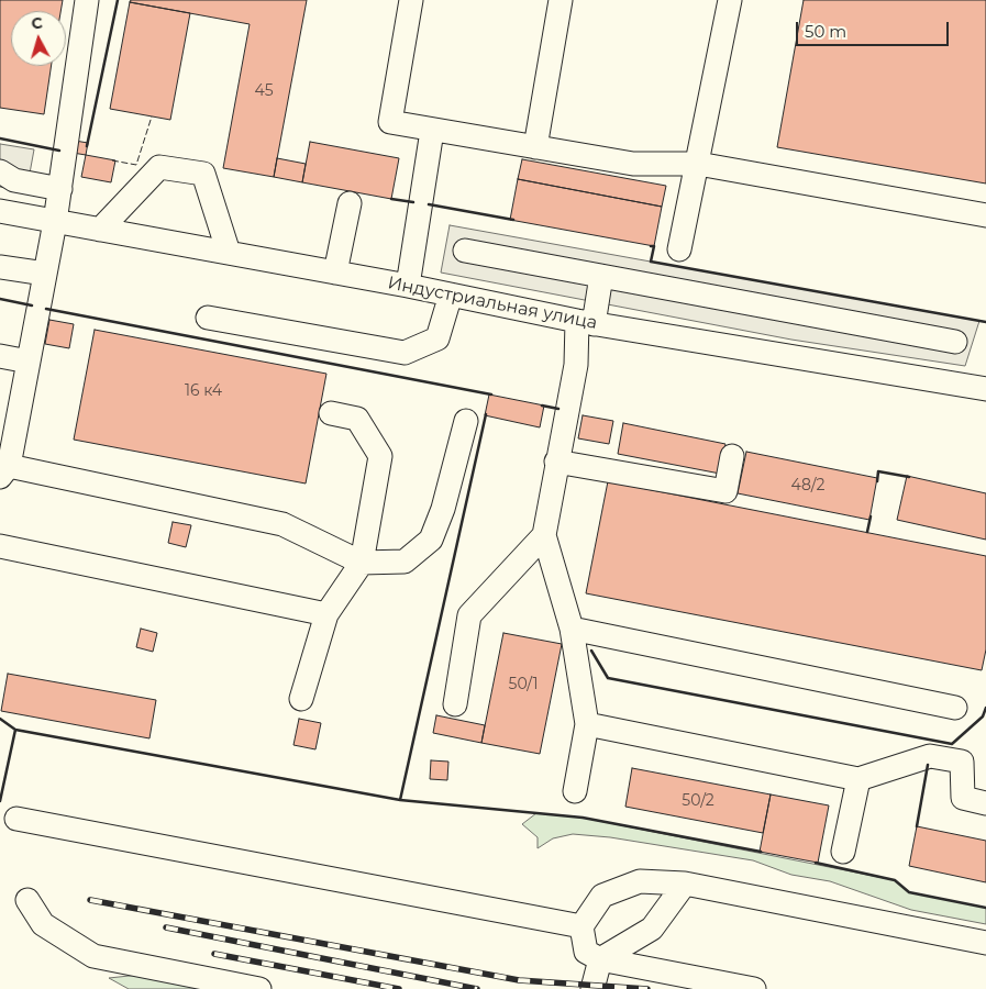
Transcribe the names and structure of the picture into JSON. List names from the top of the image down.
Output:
{
  "streets": {
    "street": ["Индустриальная улица"]
  },
  "house_numbers": [
    "45",
    "16 к4",
    "48/2",
    "50/1",
    "50/2"
  ],
  "scale_bar": "50 m",
  "north": "top"
}
